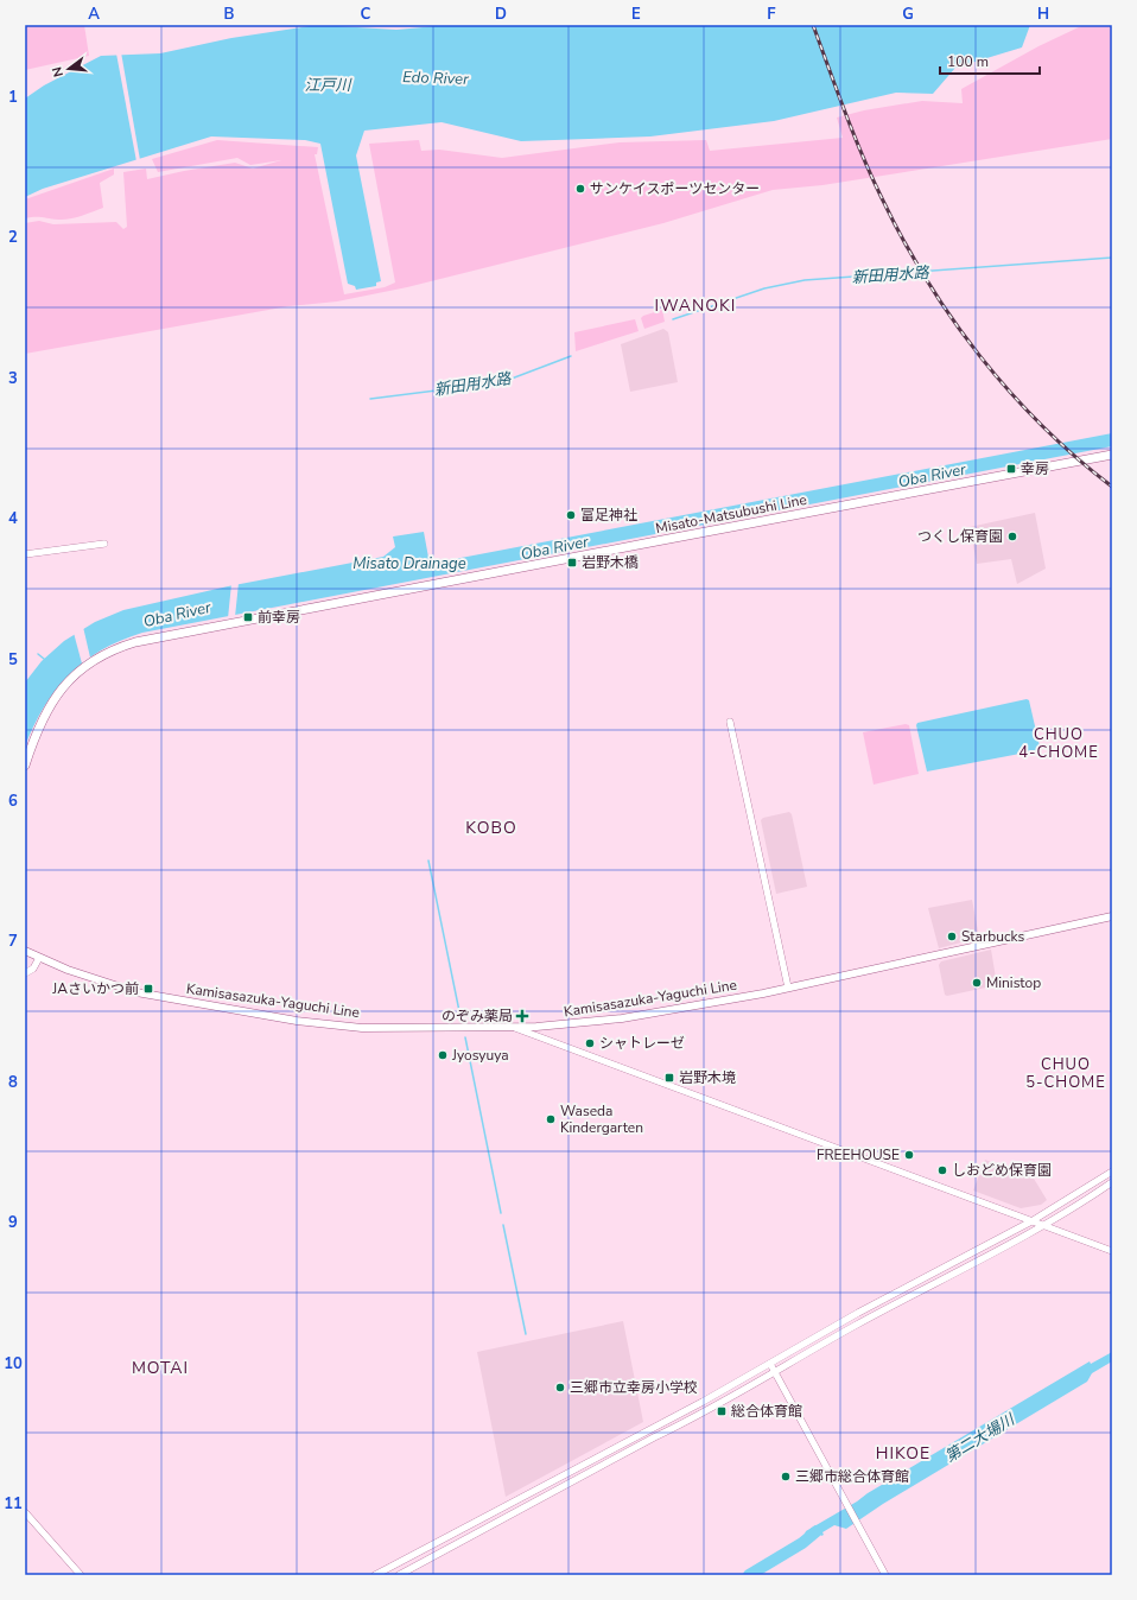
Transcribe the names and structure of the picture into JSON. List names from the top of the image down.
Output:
{
  "streets": {
    "main road": ["Misato-Matsubushi Line", "Kamisasazuka-Yaguchi Line"]
  },
  "districts": [
    "IWANOKI",
    "CHUO 4-CHOME",
    "KOBO",
    "CHUO 5-CHOME",
    "MOTAI",
    "HIKOE"
  ],
  "water": [
    "Edo River",
    "江戸川",
    "新田用水路",
    "Oba River",
    "Misato Drainage",
    "第二大場川"
  ],
  "places": {
    "other": [
      "サンケイスポーツセンター",
      "富足神社",
      "つくし保育園",
      "Starbucks",
      "Ministop",
      "シャトレーゼ",
      "Jyosyuya",
      "Waseda Kindergarten",
      "FREEHOUSE",
      "しおどめ保育園",
      "三郷市立幸房小学校",
      "三郷市総合体育館"
    ],
    "transit": [
      "幸房",
      "岩野木橋",
      "前幸房",
      "JAさいかつ前",
      "岩野木境",
      "総合体育館"
    ],
    "health": ["のぞみ薬局"]
  },
  "scale_bar": "100 m",
  "north": "left",
  "grid": {
    "columns": [
      "A",
      "B",
      "C",
      "D",
      "E",
      "F",
      "G",
      "H"
    ],
    "rows": [
      "1",
      "2",
      "3",
      "4",
      "5",
      "6",
      "7",
      "8",
      "9",
      "10",
      "11"
    ]
  }
}
